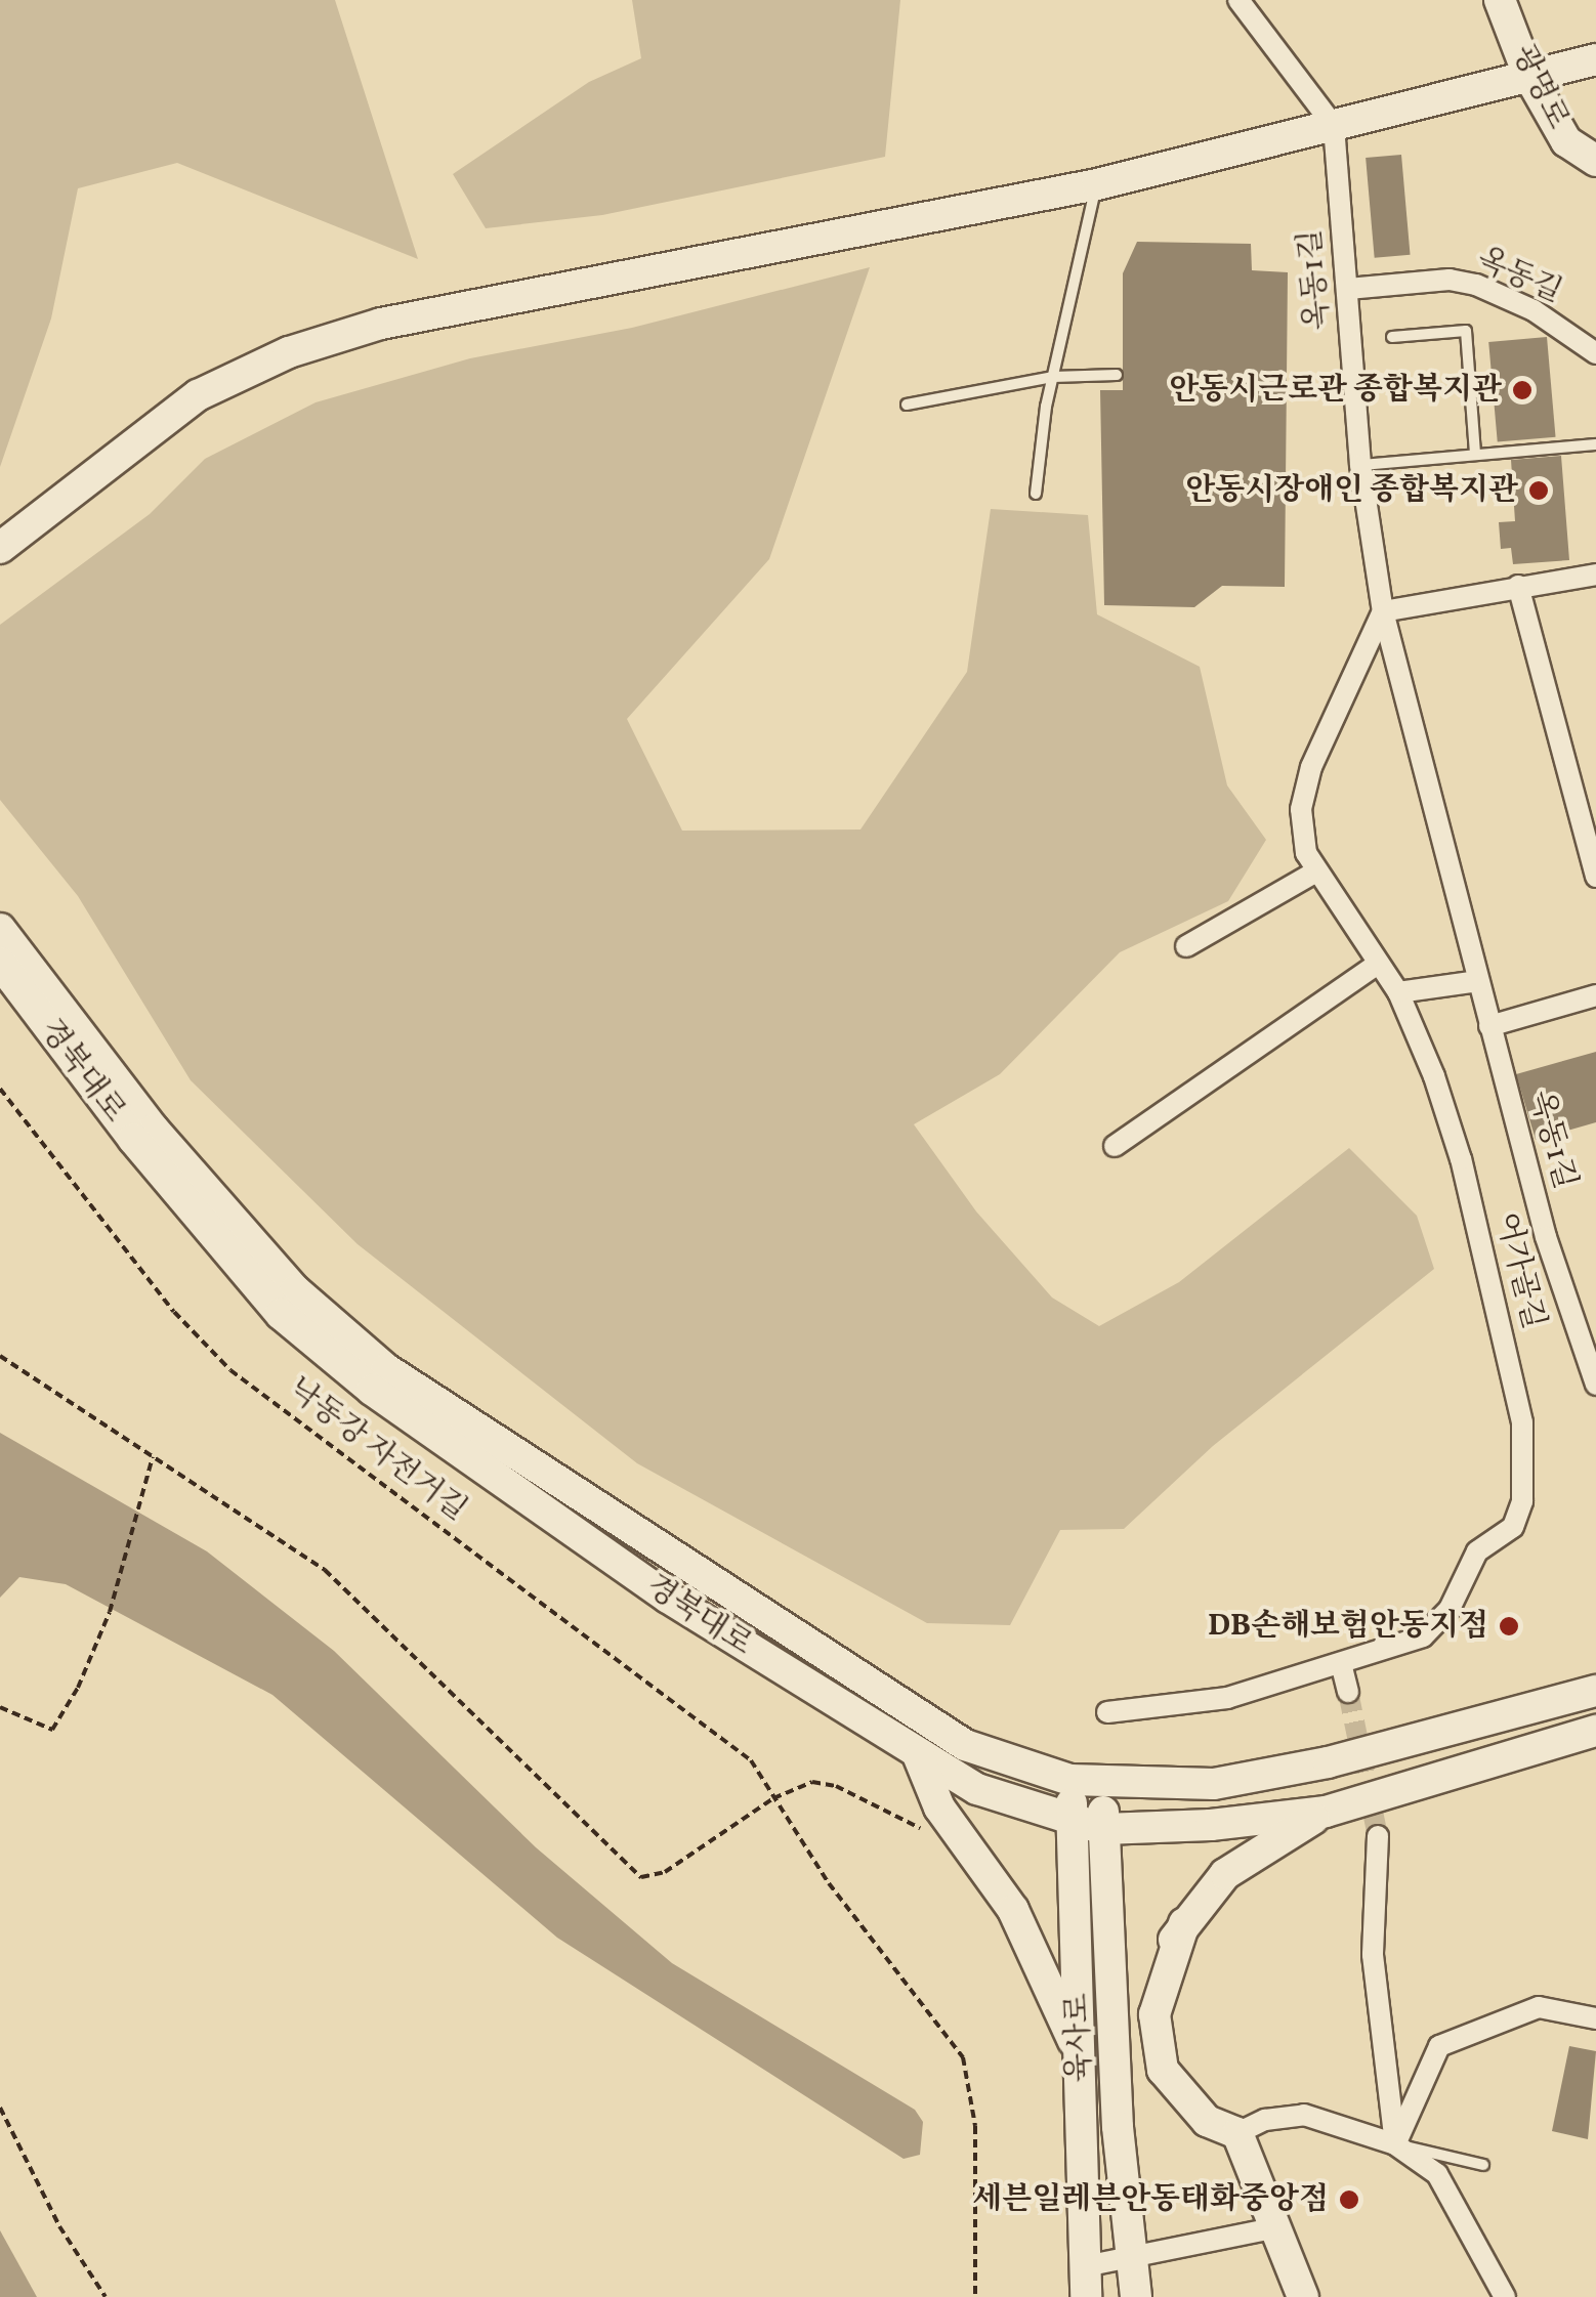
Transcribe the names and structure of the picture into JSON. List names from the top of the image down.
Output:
{
  "streets": {
    "street": [
      "광명로",
      "옥동길",
      "옥동1길",
      "경북대로",
      "어가골길",
      "육사로"
    ],
    "path": ["낙동강 자전거길"]
  },
  "crossings": [
    ["옥동길", "옥동1길"],
    ["옥동1길", "어가골길"],
    ["경북대로", "육사로"]
  ],
  "places": [
    "안동시근로관 종합복지관",
    "안동시장애인 종합복지관",
    "DB손해보험안동지점",
    "세븐일레븐안동태화중앙점"
  ]
}
